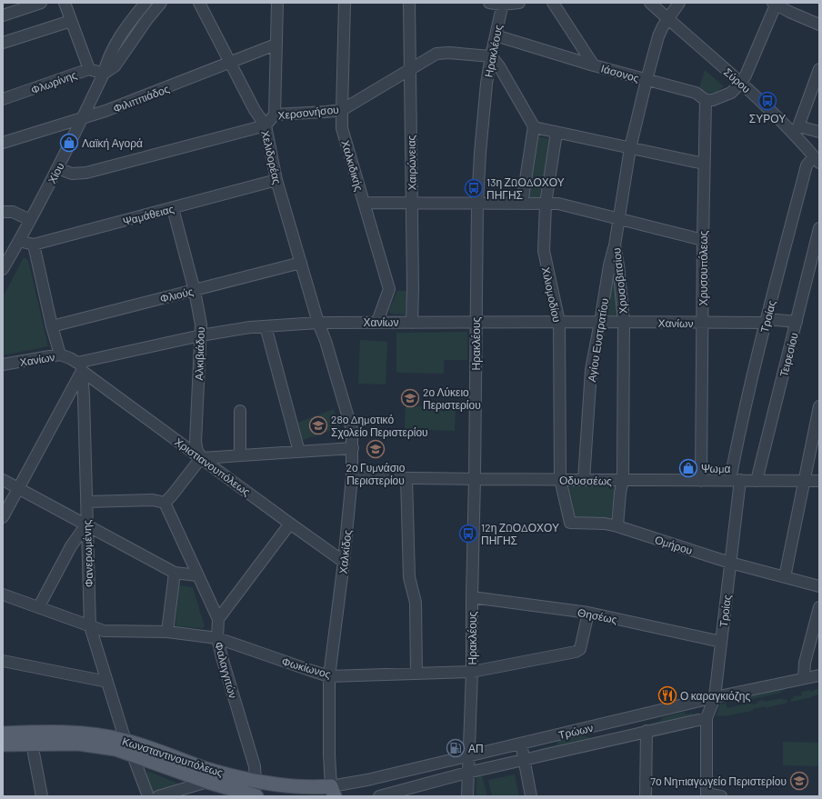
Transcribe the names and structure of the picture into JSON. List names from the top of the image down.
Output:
{
  "streets": {
    "main road": ["Κωνσταντινουπόλεως"],
    "street": [
      "Ηρακλέους",
      "Ιάσονος",
      "Σύρου",
      "Φλωρίνης",
      "Φιλιππιάδος",
      "Χερσονήσου",
      "Χελιδορέας",
      "Χαιρώνειας",
      "Χαλκιδικής",
      "Χίου",
      "Ψαμάθειας",
      "Χρυσουπόλεως",
      "Χρυσοβιτσίου",
      "Φλιούς",
      "Χιλιομοδίου",
      "Τροίας",
      "Χανίων",
      "Αγίου Ευστρατίου",
      "Αλκιβιάδου",
      "Τειρεσίου",
      "Χριστιανουπόλεως",
      "Οδυσσέως",
      "Ομήρου",
      "Χαλκίδος",
      "Φανερωμένης",
      "Θησέως",
      "Φωκίωνος",
      "Φαλαγγιτών",
      "Τρώων"
    ]
  },
  "crossings": [
    ["Ηρακλέους", "Ιάσονος"],
    ["Ηρακλέους", "Χερσονήσου"],
    ["Ηρακλέους", "Χανίων"],
    ["Ηρακλέους", "Οδυσσέως"],
    ["Ηρακλέους", "Θησέως"],
    ["Ηρακλέους", "Φωκίωνος"],
    ["Ηρακλέους", "Τρώων"],
    ["Ιάσονος", "Χρυσουπόλεως"],
    ["Ιάσονος", "Χρυσοβιτσίου"],
    ["Σύρου", "Χρυσοβιτσίου"],
    ["Σύρου", "Τροίας"],
    ["Φλωρίνης", "Χίου"],
    ["Φιλιππιάδος", "Χελιδορέας"],
    ["Φιλιππιάδος", "Χίου"],
    ["Χερσονήσου", "Χελιδορέας"],
    ["Χερσονήσου", "Χαιρώνειας"],
    ["Χερσονήσου", "Χαλκιδικής"],
    ["Χερσονήσου", "Χίου"],
    ["Χελιδορέας", "Ψαμάθειας"],
    ["Χελιδορέας", "Φλιούς"],
    ["Χελιδορέας", "Χανίων"],
    ["Χελιδορέας", "Χαλκίδος"],
    ["Χαιρώνειας", "Χανίων"],
    ["Χαλκιδικής", "Χανίων"],
    ["Χίου", "Ψαμάθειας"],
    ["Ψαμάθειας", "Αλκιβιάδου"],
    ["Χρυσουπόλεως", "Χανίων"],
    ["Χρυσουπόλεως", "Οδυσσέως"],
    ["Χρυσοβιτσίου", "Χανίων"],
    ["Χρυσοβιτσίου", "Αγίου Ευστρατίου"],
    ["Χρυσοβιτσίου", "Οδυσσέως"],
    ["Χρυσοβιτσίου", "Ομήρου"],
    ["Φλιούς", "Αλκιβιάδου"],
    ["Χιλιομοδίου", "Χανίων"],
    ["Χιλιομοδίου", "Οδυσσέως"],
    ["Χιλιομοδίου", "Ομήρου"],
    ["Τροίας", "Χανίων"],
    ["Τροίας", "Οδυσσέως"],
    ["Τροίας", "Ομήρου"],
    ["Τροίας", "Θησέως"],
    ["Τροίας", "Τρώων"],
    ["Χανίων", "Αγίου Ευστρατίου"],
    ["Χανίων", "Αλκιβιάδου"],
    ["Χανίων", "Τειρεσίου"],
    ["Χανίων", "Χριστιανουπόλεως"],
    ["Χανίων", "Χαλκίδος"],
    ["Χανίων", "Φανερωμένης"],
    ["Αγίου Ευστρατίου", "Οδυσσέως"],
    ["Αλκιβιάδου", "Χριστιανουπόλεως"],
    ["Τειρεσίου", "Οδυσσέως"],
    ["Χριστιανουπόλεως", "Χαλκίδος"],
    ["Χριστιανουπόλεως", "Φανερωμένης"],
    ["Οδυσσέως", "Ομήρου"],
    ["Οδυσσέως", "Χαλκίδος"],
    ["Χαλκίδος", "Φωκίωνος"],
    ["Χαλκίδος", "Τρώων"],
    ["Χαλκίδος", "Κωνσταντινουπόλεως"],
    ["Φανερωμένης", "Φωκίωνος"],
    ["Φανερωμένης", "Κωνσταντινουπόλεως"],
    ["Θησέως", "Φωκίωνος"],
    ["Φωκίωνος", "Φαλαγγιτών"],
    ["Φαλαγγιτών", "Κωνσταντινουπόλεως"],
    ["Τρώων", "Κωνσταντινουπόλεως"]
  ],
  "places": {
    "bus stop": ["ΣΥΡΟΥ", "13η ΖΩΟΔΟΧΟΥ ΠΗΓΗΣ", "12η ΖΩΟΔΟΧΟΥ ΠΗΓΗΣ"],
    "shop": ["Λαϊκή Αγορά", "Ψωμα"],
    "school or university": [
      "2ο Λύκειο Περιστερίου",
      "28ο Δημοτικό Σχολείο Περιστερίου",
      "2ο Γυμνάσιο Περιστερίου",
      "7ο Νηπιαγωγείο Περιστερίου"
    ],
    "restaurant": ["Ο καραγκιόζης"],
    "fuel station": ["ΑΠ"]
  }
}
